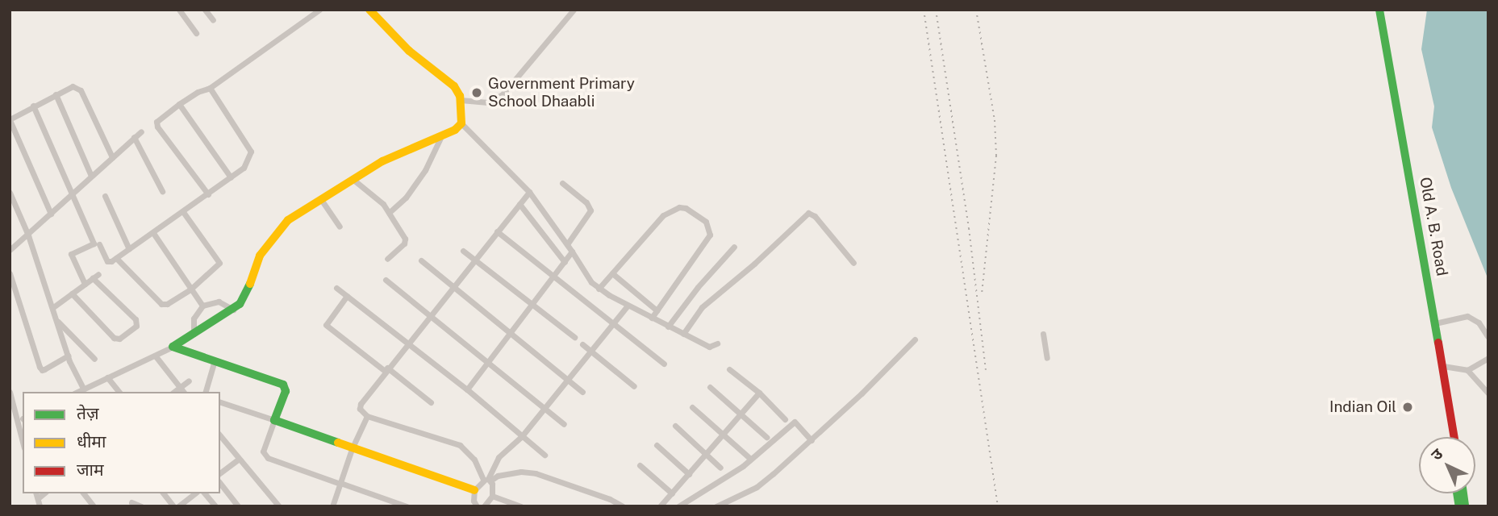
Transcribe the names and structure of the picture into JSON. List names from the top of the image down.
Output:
{
  "streets": {
    "main road": ["Old A. B. Road"]
  },
  "places": ["Government Primary School Dhaabli", "Indian Oil"],
  "legend": ["तेज़", "धीमा", "जाम"],
  "north": "top left"
}
